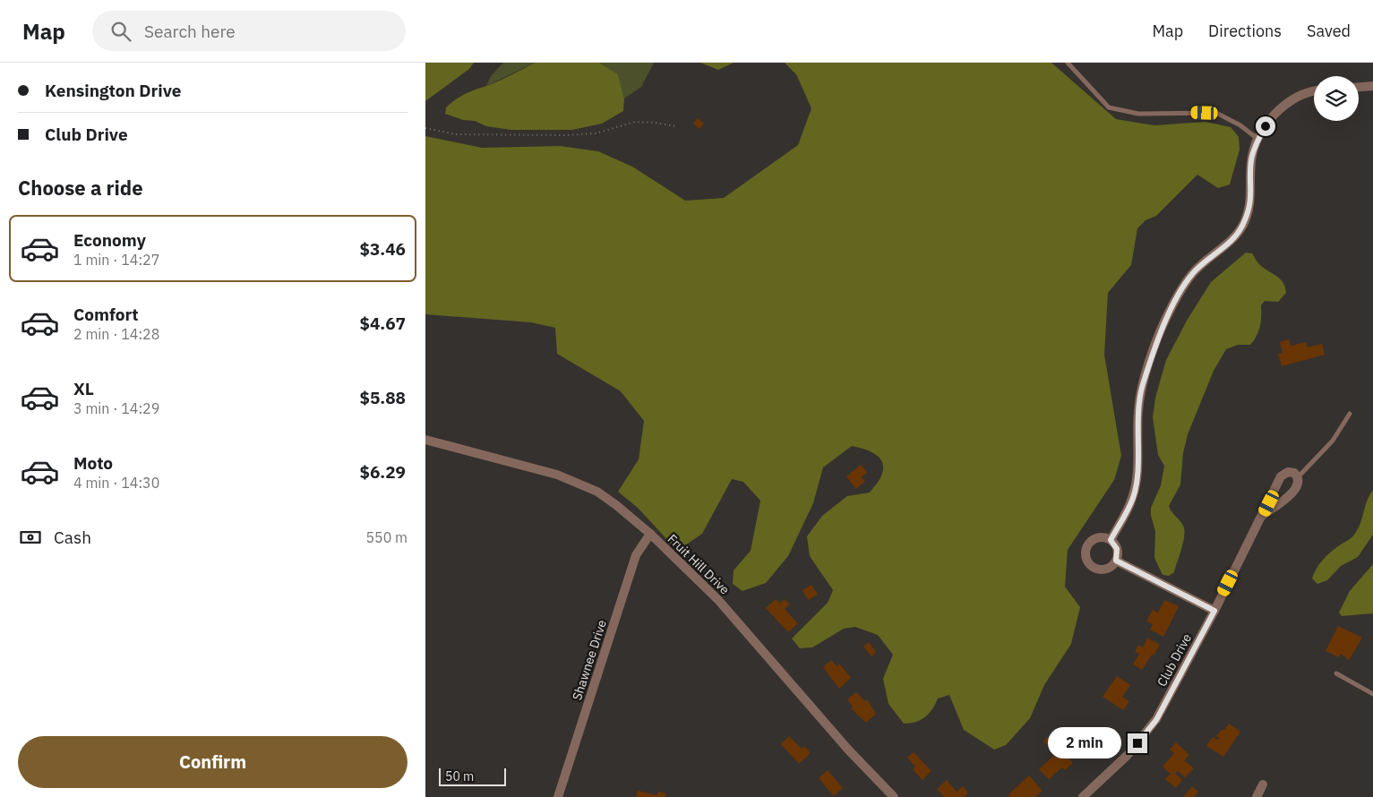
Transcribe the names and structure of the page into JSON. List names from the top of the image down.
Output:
{
  "streets": {
    "street": ["Fruit Hill Drive", "Shawnee Drive", "Club Drive"]
  },
  "crossings": [
    ["Fruit Hill Drive", "Shawnee Drive"]
  ],
  "scale_bar": "50 m",
  "page": {
    "header": "Map",
    "search": "Search here",
    "nav": ["Map", "Directions", "Saved"],
    "banner": ["Kensington Drive", "Club Drive"],
    "heading": "Choose a ride",
    "list": [
      {
        "name": "Economy",
        "note": "1 min · 14:27",
        "value": "$3.46"
      },
      {
        "name": "Comfort",
        "note": "2 min · 14:28",
        "value": "$4.67"
      },
      {
        "name": "XL",
        "note": "3 min · 14:29",
        "value": "$5.88"
      },
      {
        "name": "Moto",
        "note": "4 min · 14:30",
        "value": "$6.29"
      }
    ],
    "pay": ["Cash", "550 m"],
    "buttons": "Confirm",
    "bubble": "2 min",
    "scale": "50 m"
  }
}
